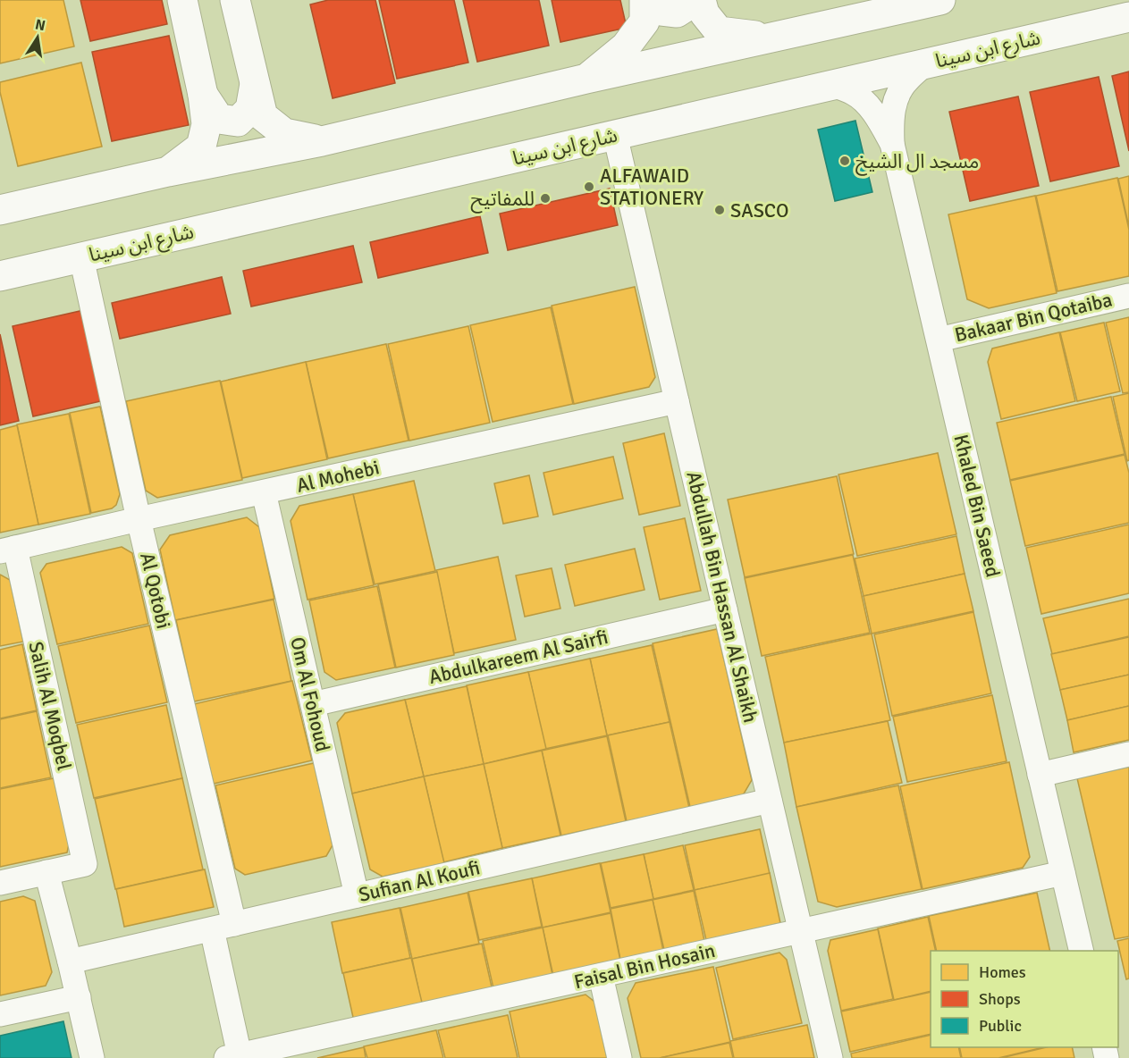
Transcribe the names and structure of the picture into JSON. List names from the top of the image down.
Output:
{
  "streets": {
    "street": [
      "شارع ابن سينا",
      "Bakaar Bin Qotaiba",
      "Al Mohebi",
      "Khaled Bin Saeed",
      "Al Qotobi",
      "Abdullah Bin Hassan Al Shaikh",
      "Abdulkareem Al Sairfi",
      "Om Al Fohoud",
      "Salih Al Moqbel",
      "Sufian Al Koufi",
      "Faisal Bin Hosain"
    ]
  },
  "crossings": [
    ["شارع ابن سينا", "Khaled Bin Saeed"],
    ["شارع ابن سينا", "Al Qotobi"],
    ["شارع ابن سينا", "Abdullah Bin Hassan Al Shaikh"],
    ["Bakaar Bin Qotaiba", "Khaled Bin Saeed"],
    ["Al Mohebi", "Al Qotobi"],
    ["Al Mohebi", "Abdullah Bin Hassan Al Shaikh"],
    ["Al Mohebi", "Om Al Fohoud"],
    ["Al Mohebi", "Salih Al Moqbel"],
    ["Khaled Bin Saeed", "Faisal Bin Hosain"],
    ["Al Qotobi", "Sufian Al Koufi"],
    ["Al Qotobi", "Faisal Bin Hosain"],
    ["Abdullah Bin Hassan Al Shaikh", "Abdulkareem Al Sairfi"],
    ["Abdullah Bin Hassan Al Shaikh", "Sufian Al Koufi"],
    ["Abdullah Bin Hassan Al Shaikh", "Faisal Bin Hosain"],
    ["Abdulkareem Al Sairfi", "Om Al Fohoud"],
    ["Om Al Fohoud", "Sufian Al Koufi"]
  ],
  "places": [
    "مسجد ال الشيخ",
    "ALFAWAID STATIONERY",
    "للمفاتيح",
    "SASCO"
  ],
  "legend": ["Homes", "Shops", "Public"],
  "north": "top"
}
